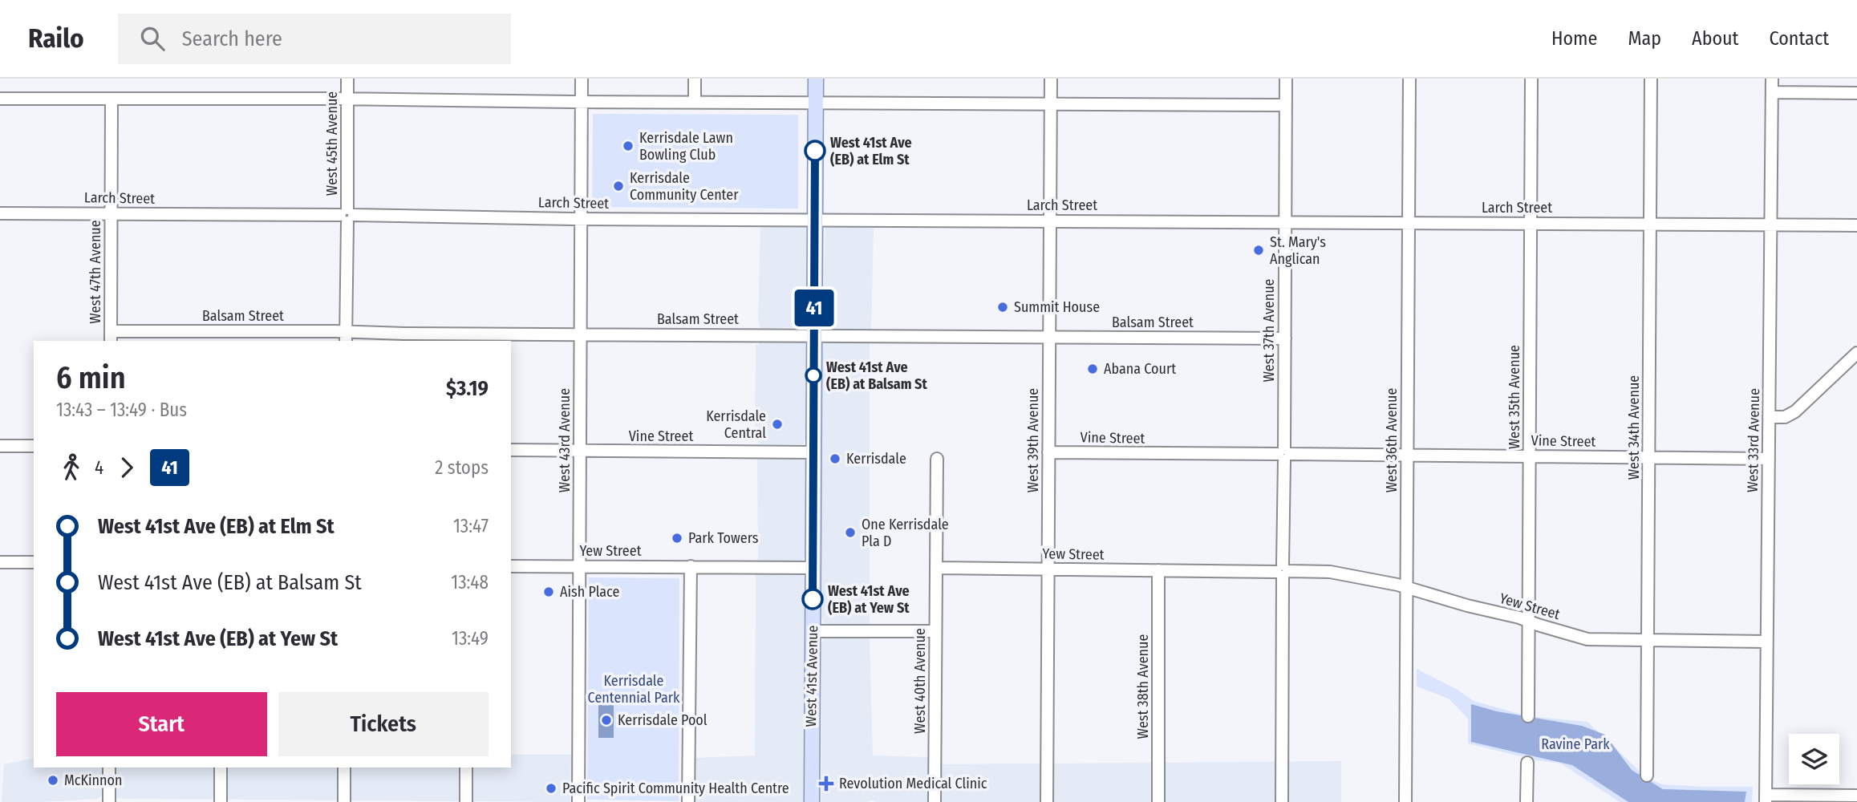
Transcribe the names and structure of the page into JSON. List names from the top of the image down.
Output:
{
  "streets": {
    "main road": ["West 41st Avenue"],
    "street": [
      "West 45th Avenue",
      "Larch Street",
      "West 47th Avenue",
      "Balsam Street",
      "West 37th Avenue",
      "West 35th Avenue",
      "West 34th Avenue",
      "Vine Street",
      "West 43rd Avenue",
      "West 39th Avenue",
      "West 36th Avenue",
      "West 33rd Avenue",
      "Yew Street",
      "West 40th Avenue",
      "West 38th Avenue"
    ]
  },
  "crossings": [
    ["West 45th Avenue", "Larch Street"],
    ["West 45th Avenue", "Balsam Street"],
    ["Larch Street", "West 47th Avenue"],
    ["Larch Street", "West 37th Avenue"],
    ["Larch Street", "West 35th Avenue"],
    ["Larch Street", "West 34th Avenue"],
    ["Larch Street", "West 43rd Avenue"],
    ["Larch Street", "West 39th Avenue"],
    ["Larch Street", "West 36th Avenue"],
    ["Larch Street", "West 33rd Avenue"],
    ["Larch Street", "West 41st Avenue"],
    ["West 47th Avenue", "Balsam Street"],
    ["Balsam Street", "West 37th Avenue"],
    ["Balsam Street", "West 43rd Avenue"],
    ["Balsam Street", "West 39th Avenue"],
    ["Balsam Street", "West 41st Avenue"],
    ["West 37th Avenue", "Vine Street"],
    ["West 37th Avenue", "Yew Street"],
    ["West 35th Avenue", "Vine Street"],
    ["West 35th Avenue", "Yew Street"],
    ["West 34th Avenue", "Vine Street"],
    ["West 34th Avenue", "Yew Street"],
    ["Vine Street", "West 43rd Avenue"],
    ["Vine Street", "West 39th Avenue"],
    ["Vine Street", "West 36th Avenue"],
    ["Vine Street", "West 33rd Avenue"],
    ["Vine Street", "West 41st Avenue"],
    ["West 43rd Avenue", "Yew Street"],
    ["West 39th Avenue", "Yew Street"],
    ["West 36th Avenue", "Yew Street"],
    ["West 33rd Avenue", "Yew Street"],
    ["Yew Street", "West 41st Avenue"],
    ["Yew Street", "West 40th Avenue"],
    ["Yew Street", "West 38th Avenue"]
  ],
  "parks": ["Kerrisdale Centennial Park", "Ravine Park"],
  "places": {
    "other": [
      "Kerrisdale Lawn Bowling Club",
      "West 41st Ave (EB) at Elm St",
      "Kerrisdale Community Center",
      "St. Mary's Anglican",
      "Summit House",
      "Abana Court",
      "West 41st Ave (EB) at Balsam St",
      "Kerrisdale Central",
      "Kerrisdale",
      "One Kerrisdale Pla D",
      "Park Towers",
      "Aish Place",
      "West 41st Ave (EB) at Yew St",
      "Kerrisdale Pool",
      "McKinnon",
      "Pacific Spirit Community Health Centre"
    ],
    "health": ["Revolution Medical Clinic"]
  },
  "lines": ["bus line 41"],
  "page": {
    "header": "Railo",
    "search": "Search here",
    "nav": [
      "Home",
      "Map",
      "About",
      "Contact"
    ],
    "on_map": "41",
    "heading": ["6 min", "13:43 – 13:49 · Bus", "$3.19"],
    "legs": ["4", "41", "2 stops"],
    "list": [
      {
        "name": "West 41st Ave (EB) at Elm St",
        "value": "13:47"
      },
      {
        "name": "West 41st Ave (EB) at Balsam St",
        "value": "13:48"
      },
      {
        "name": "West 41st Ave (EB) at Yew St",
        "value": "13:49"
      }
    ],
    "buttons": ["Start", "Tickets"]
  }
}
